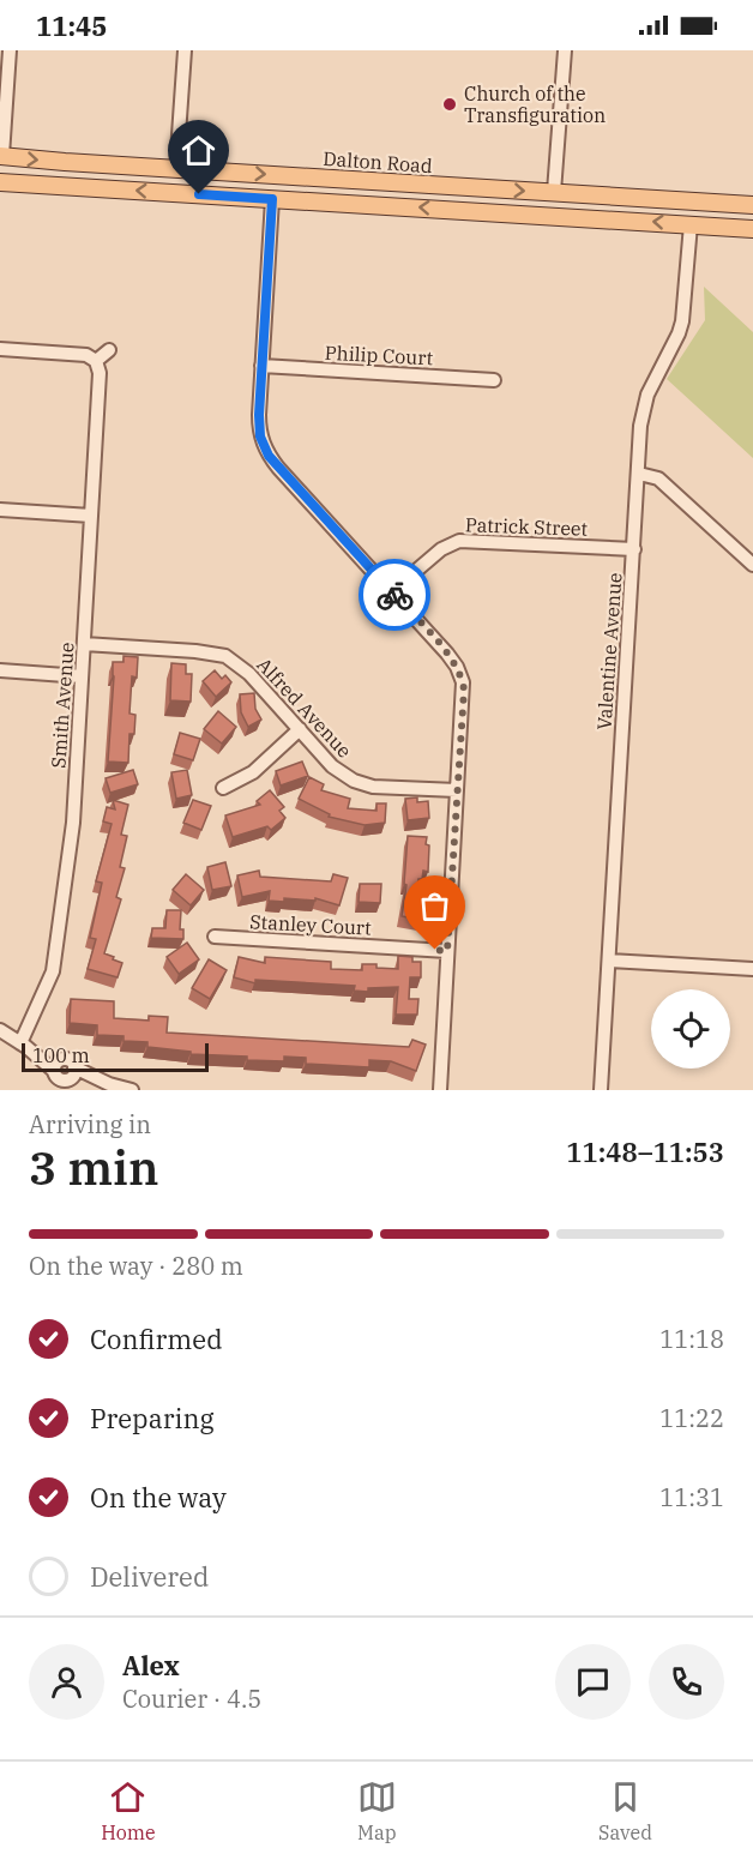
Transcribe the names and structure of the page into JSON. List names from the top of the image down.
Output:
{
  "streets": {
    "main road": ["Dalton Road"],
    "street": [
      "Philip Court",
      "Patrick Street",
      "Valentine Avenue",
      "Smith Avenue",
      "Alfred Avenue",
      "Stanley Court"
    ]
  },
  "crossings": [
    ["Patrick Street", "Valentine Avenue"],
    ["Smith Avenue", "Alfred Avenue"]
  ],
  "places": ["Church of the Transfiguration"],
  "scale_bar": "100 m",
  "page": {
    "status": "11:45",
    "scale": "100 m",
    "heading": ["3 min", "Arriving in", "11:48–11:53"],
    "panel": ["Alex", "Courier · 4.5"],
    "bar": "On the way · 280 m",
    "list": [
      ["Confirmed", "11:18"],
      ["Preparing", "11:22"],
      ["On the way", "11:31"],
      "Delivered"
    ],
    "tabs": ["Home", "Map", "Saved"]
  }
}
